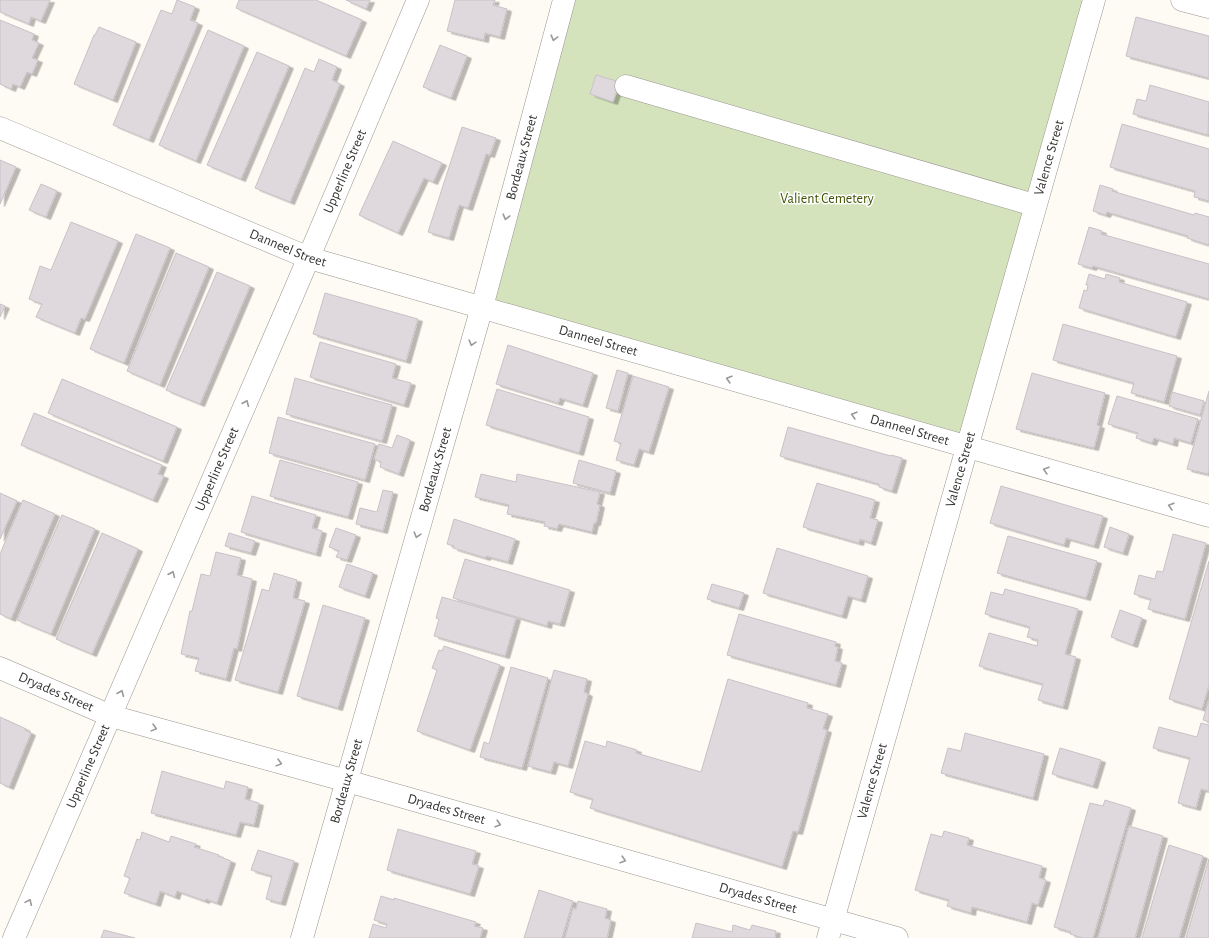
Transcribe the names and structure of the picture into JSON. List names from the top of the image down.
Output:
{
  "streets": {
    "street": [
      "Bordeaux Street",
      "Valence Street",
      "Upperline Street",
      "Danneel Street",
      "Dryades Street"
    ]
  },
  "crossings": [
    ["Bordeaux Street", "Danneel Street"],
    ["Bordeaux Street", "Dryades Street"],
    ["Valence Street", "Danneel Street"],
    ["Valence Street", "Dryades Street"],
    ["Upperline Street", "Danneel Street"],
    ["Upperline Street", "Dryades Street"]
  ],
  "one_way": [
    "Bordeaux Street",
    "Upperline Street",
    "Danneel Street",
    "Dryades Street"
  ],
  "parks": ["Valient Cemetery"]
}
